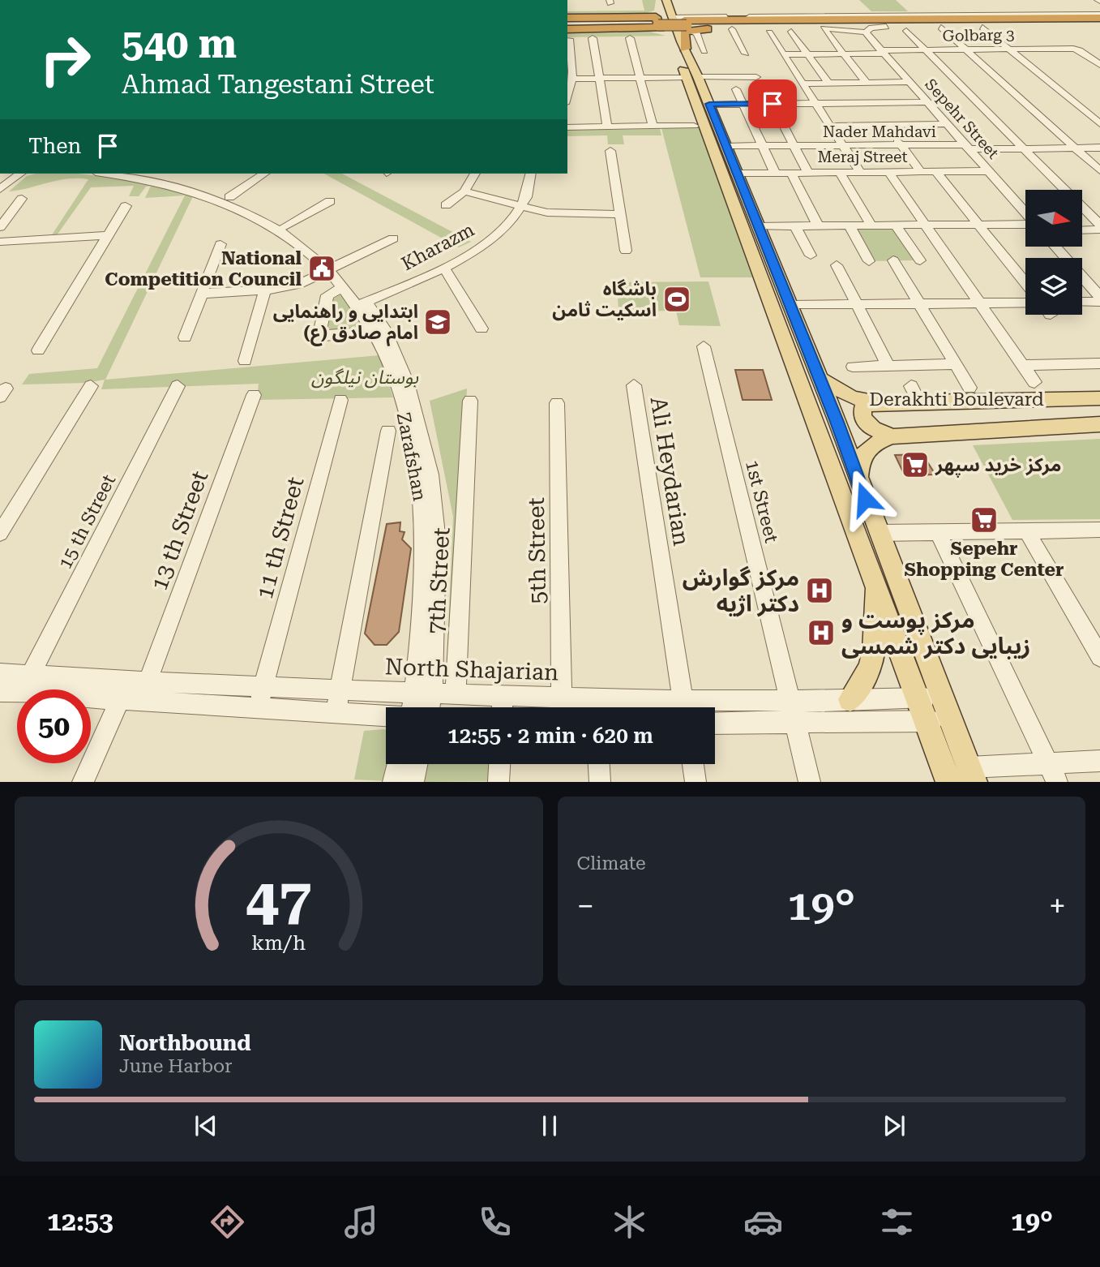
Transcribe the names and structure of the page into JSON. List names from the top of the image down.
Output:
{
  "streets": {
    "main road": ["Derakhti Boulevard"],
    "street": [
      "Golbarg 3",
      "Sepehr Street",
      "Nader Mahdavi",
      "Meraj Street",
      "Kharazm",
      "Zarafshan",
      "Ali Heydarian",
      "1st Street",
      "15 th Street",
      "13 th Street",
      "11 th Street",
      "5th Street",
      "7th Street",
      "North Shajarian"
    ]
  },
  "crossings": [
    ["Golbarg 3", "Sepehr Street"],
    ["Sepehr Street", "Nader Mahdavi"],
    ["Sepehr Street", "Meraj Street"],
    ["Kharazm", "Zarafshan"],
    ["Zarafshan", "North Shajarian"],
    ["1st Street", "North Shajarian"],
    ["15 th Street", "North Shajarian"],
    ["13 th Street", "North Shajarian"],
    ["11 th Street", "North Shajarian"],
    ["5th Street", "North Shajarian"],
    ["7th Street", "North Shajarian"]
  ],
  "parks": ["بوستان نیلگون"],
  "places": {
    "public building": ["National Competition Council"],
    "sports": ["باشگاه اسکیت ثامن"],
    "school or university": ["ابتدایی و راهنمایی امام صادق (ع)"],
    "supermarket": ["مرکز خرید سپهر", "Sepehr Shopping Center"],
    "hospital": ["مرکز گوارش دکتر اژیه", "مرکز پوست و زیبایی دکتر شمسی"]
  },
  "north": "right",
  "page": {
    "turn": ["540 m", "Ahmad Tangestani Street"],
    "then": "Then",
    "limit": "50",
    "trip": "12:55 · 2 min · 620 m",
    "tile": "Climate",
    "heat": ["−", "19°", "+"],
    "song": ["Northbound", "June Harbor"],
    "tabs": ["12:53", "19°"],
    "gauge": ["47", "km/h"]
  }
}
